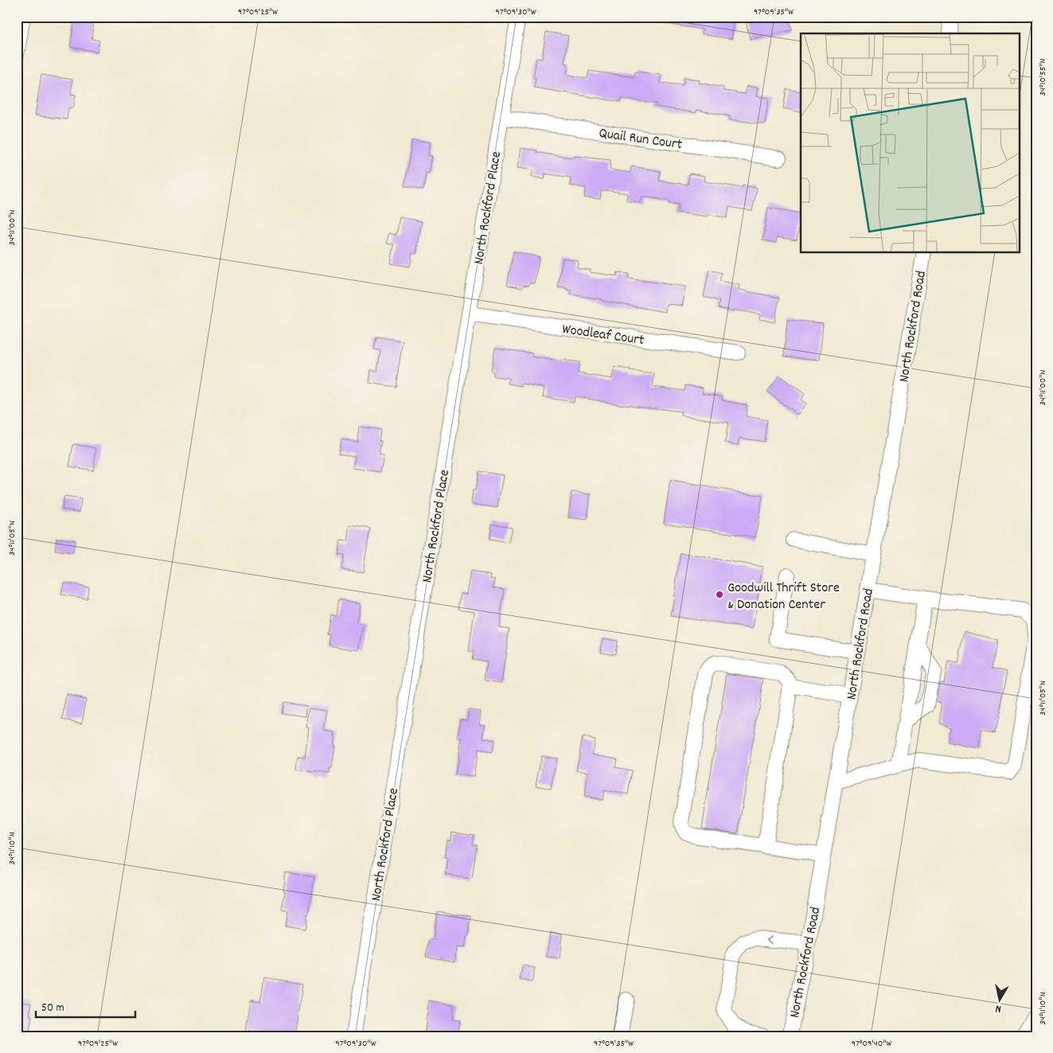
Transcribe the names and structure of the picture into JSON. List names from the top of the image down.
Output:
{
  "streets": {
    "street": [
      "Quail Run Court",
      "North Rockford Place",
      "North Rockford Road",
      "Woodleaf Court"
    ]
  },
  "crossings": [
    ["Quail Run Court", "North Rockford Place"],
    ["North Rockford Place", "Woodleaf Court"]
  ],
  "places": ["Goodwill Thrift Store & Donation Center"],
  "scale_bar": "50 m",
  "north": "bottom",
  "coordinates": [
    "97°09'25\"W",
    "97°09'30\"W",
    "97°09'35\"W",
    "34°10'55\"N",
    "34°11'00\"N",
    "34°11'05\"N",
    "34°11'10\"N",
    "97°09'40\"W"
  ]
}
